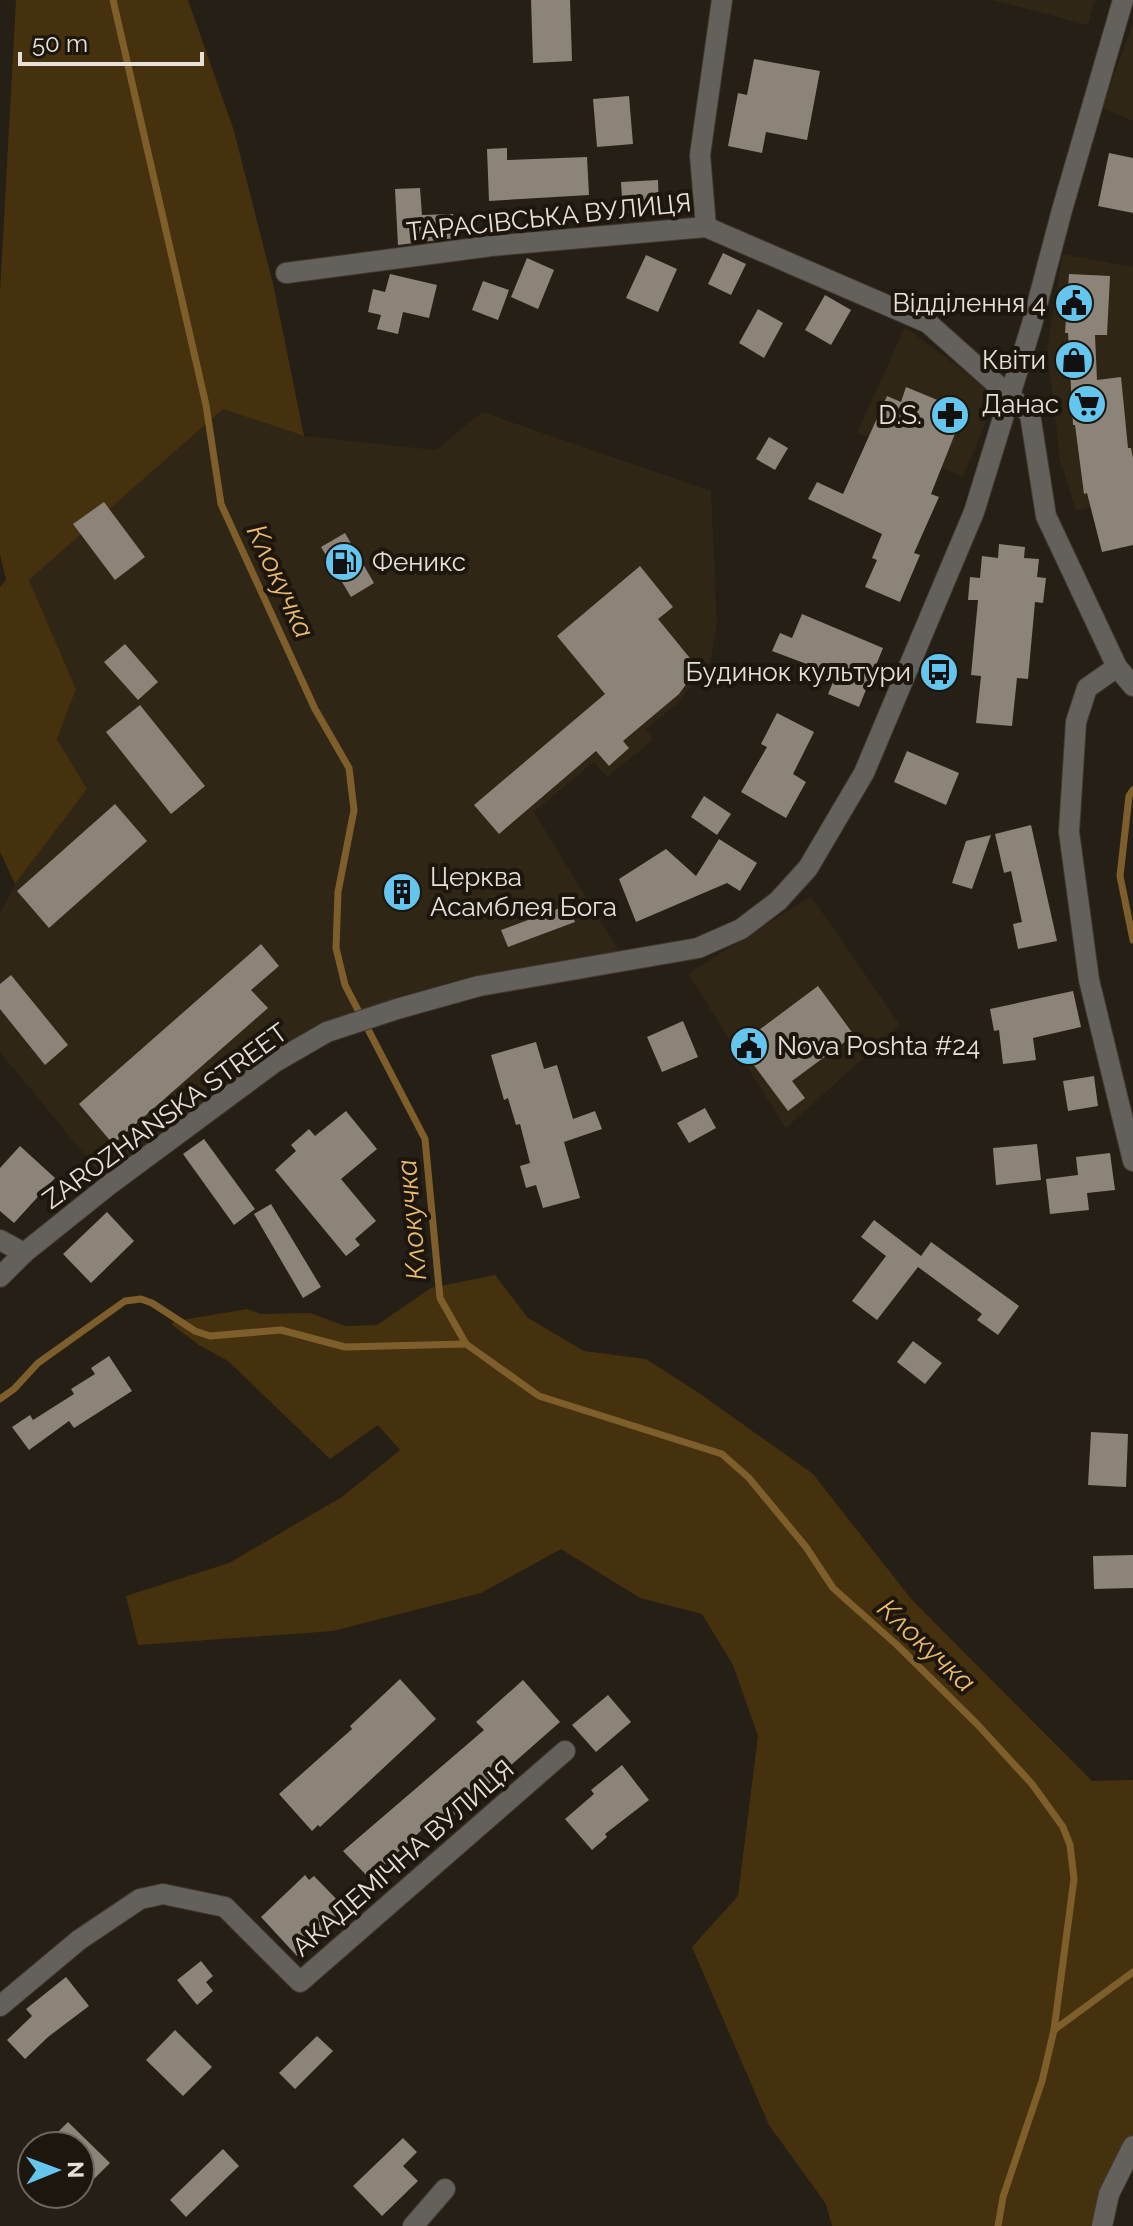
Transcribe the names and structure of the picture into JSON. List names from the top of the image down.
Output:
{
  "streets": {
    "street": ["ТАРАСІВСЬКА ВУЛИЦЯ", "ZAROZHANSKA STREET", "АКАДЕМІЧНА ВУЛИЦЯ"]
  },
  "crossings": [
    ["ТАРАСІВСЬКА ВУЛИЦЯ", "ZAROZHANSKA STREET"]
  ],
  "water": ["Клокучка"],
  "places": {
    "public building": ["Відділення 4", "Nova Poshta #24"],
    "shop": ["Квіти"],
    "supermarket": ["Данас"],
    "pharmacy": ["D.S."],
    "fuel station": ["Феникс"],
    "bus stop": ["Будинок культури"],
    "building": ["Церква Асамблея Бога"]
  },
  "scale_bar": "50 m",
  "north": "right"
}
